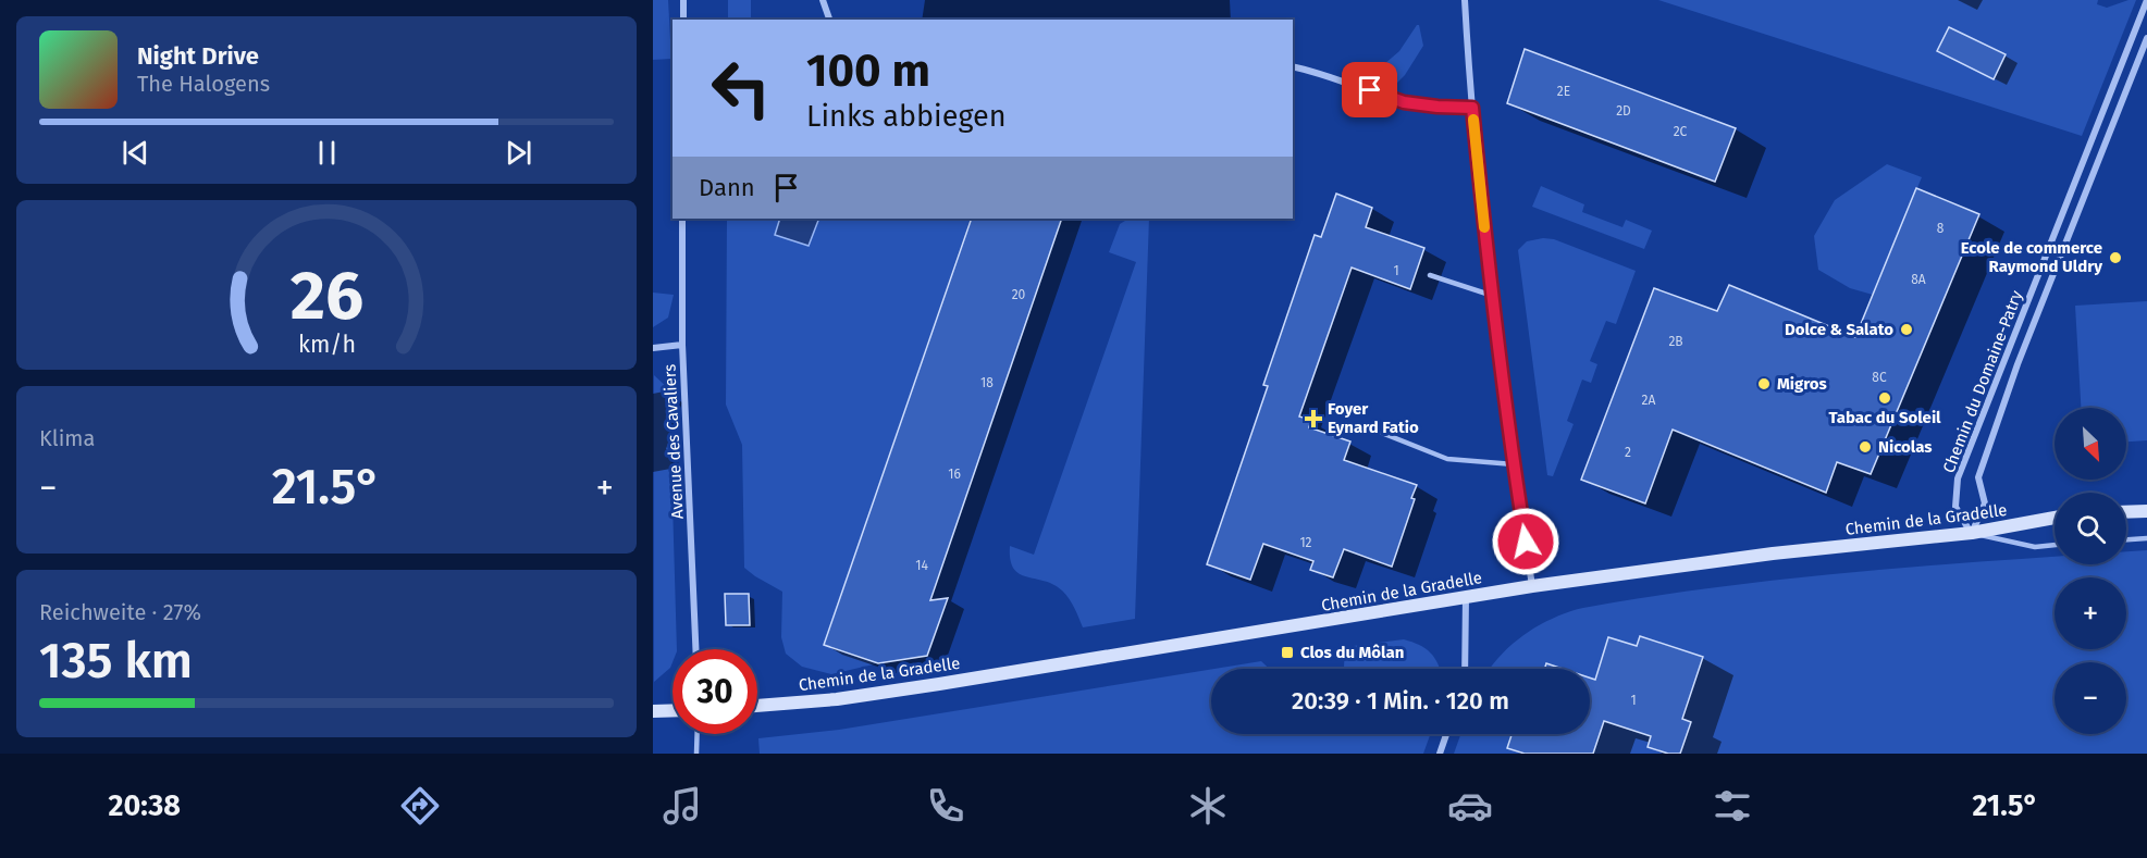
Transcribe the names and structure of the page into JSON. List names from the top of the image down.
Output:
{
  "streets": {
    "street": ["Chemin du Domaine-Patry", "Avenue des Cavaliers", "Chemin de la Gradelle"]
  },
  "crossings": [
    ["Chemin du Domaine-Patry", "Chemin de la Gradelle"]
  ],
  "places": {
    "other": [
      "Ecole de commerce Raymond Uldry",
      "Dolce & Salato",
      "Migros",
      "Tabac du Soleil",
      "Nicolas"
    ],
    "health": ["Foyer Eynard Fatio"],
    "transit": ["Clos du Môlan"]
  },
  "house_numbers": [
    "2E",
    "2D",
    "2C",
    "8",
    "1",
    "8A",
    "20",
    "2B",
    "8C",
    "18",
    "2A",
    "2",
    "16",
    "12",
    "14",
    "1"
  ],
  "north": "bottom right",
  "page": {
    "turn": ["100 m", "Links abbiegen"],
    "song": ["Night Drive", "The Halogens"],
    "then": "Dann",
    "tile": [
      "Klima",
      ["Reichweite · 27%", "135 km"]
    ],
    "map_buttons": ["+", "−"],
    "heat": ["−", "21.5°", "+"],
    "limit": "30",
    "trip": "20:39 · 1 Min. · 120 m",
    "tabs": ["20:38", "21.5°"],
    "gauge": ["26", "km/h"]
  }
}
